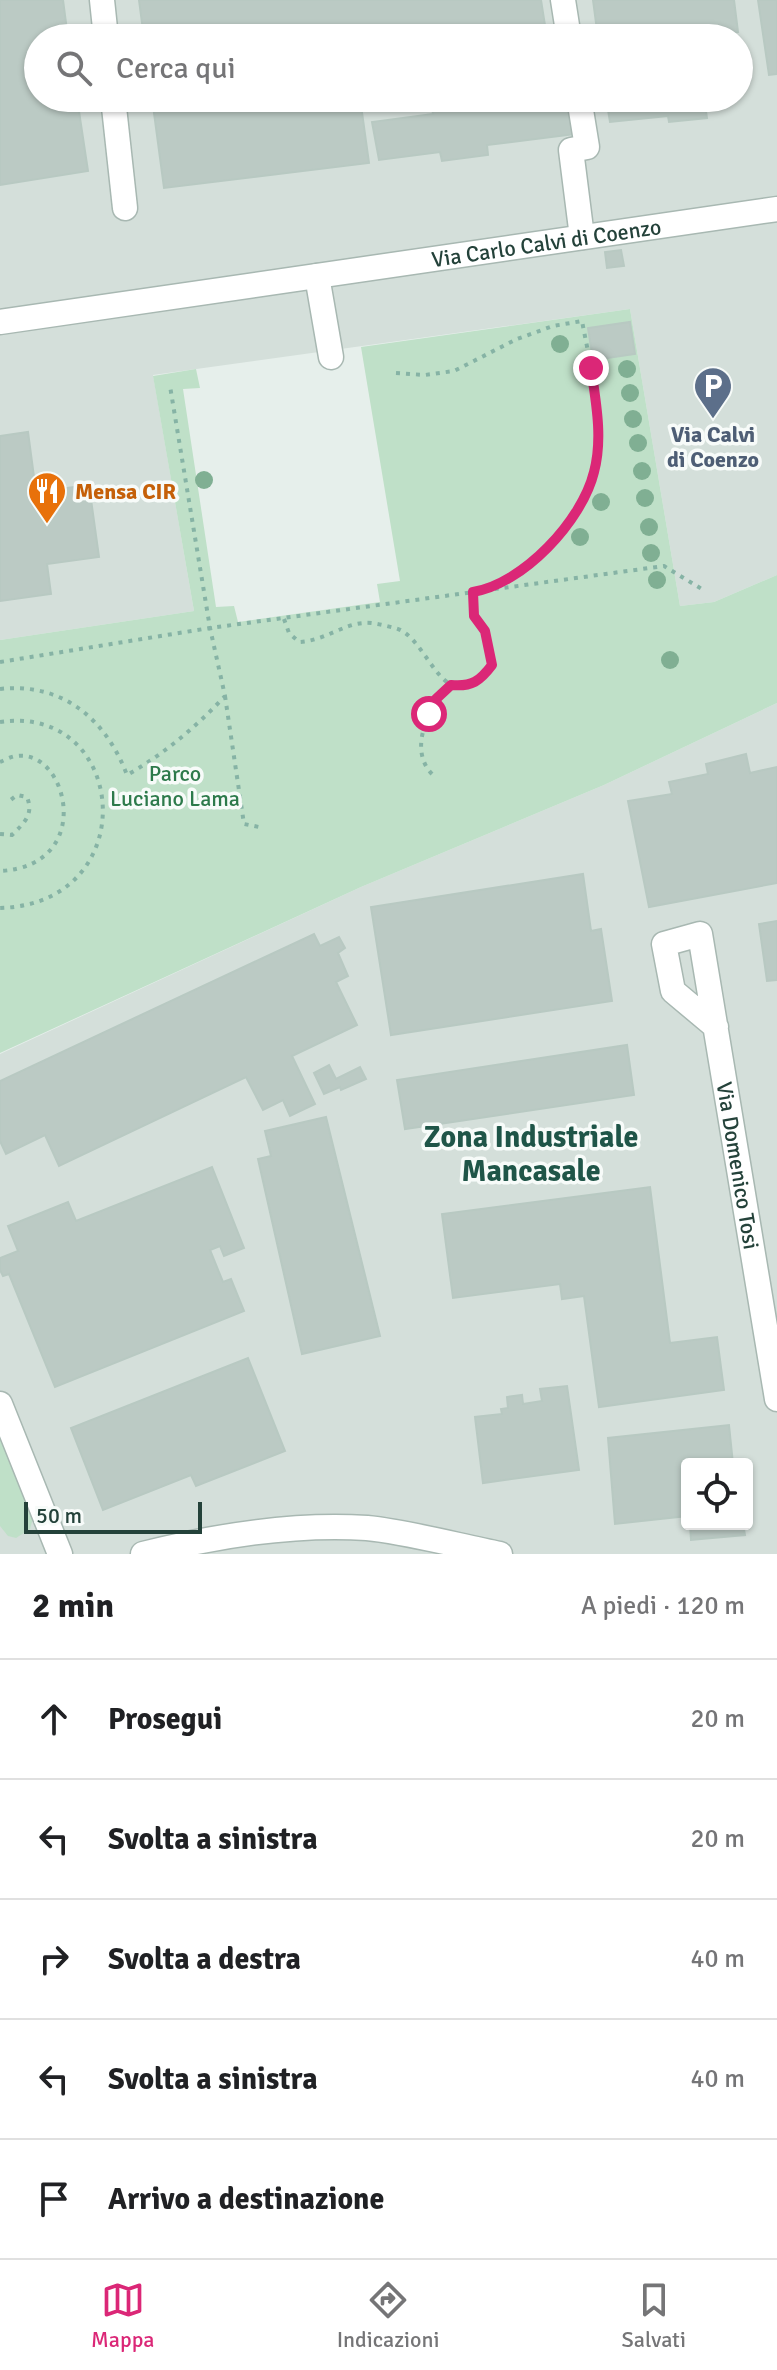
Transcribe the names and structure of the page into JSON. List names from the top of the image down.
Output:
{
  "streets": {
    "street": ["Via Carlo Calvi di Coenzo", "Via Domenico Tosi"]
  },
  "districts": ["Zona Industriale Mancasale"],
  "parks": ["Parco Luciano Lama"],
  "places": {
    "parking": ["Via Calvi di Coenzo"],
    "restaurant": ["Mensa CIR"]
  },
  "scale_bar": "50 m",
  "page": {
    "search": "Cerca qui",
    "scale": "50 m",
    "heading": ["2 min", "A piedi · 120 m"],
    "list": [
      ["Prosegui", "20 m"],
      ["Svolta a sinistra", "20 m"],
      ["Svolta a destra", "40 m"],
      ["Svolta a sinistra", "40 m"],
      "Arrivo a destinazione"
    ],
    "nav": ["Mappa", "Indicazioni", "Salvati"]
  }
}
